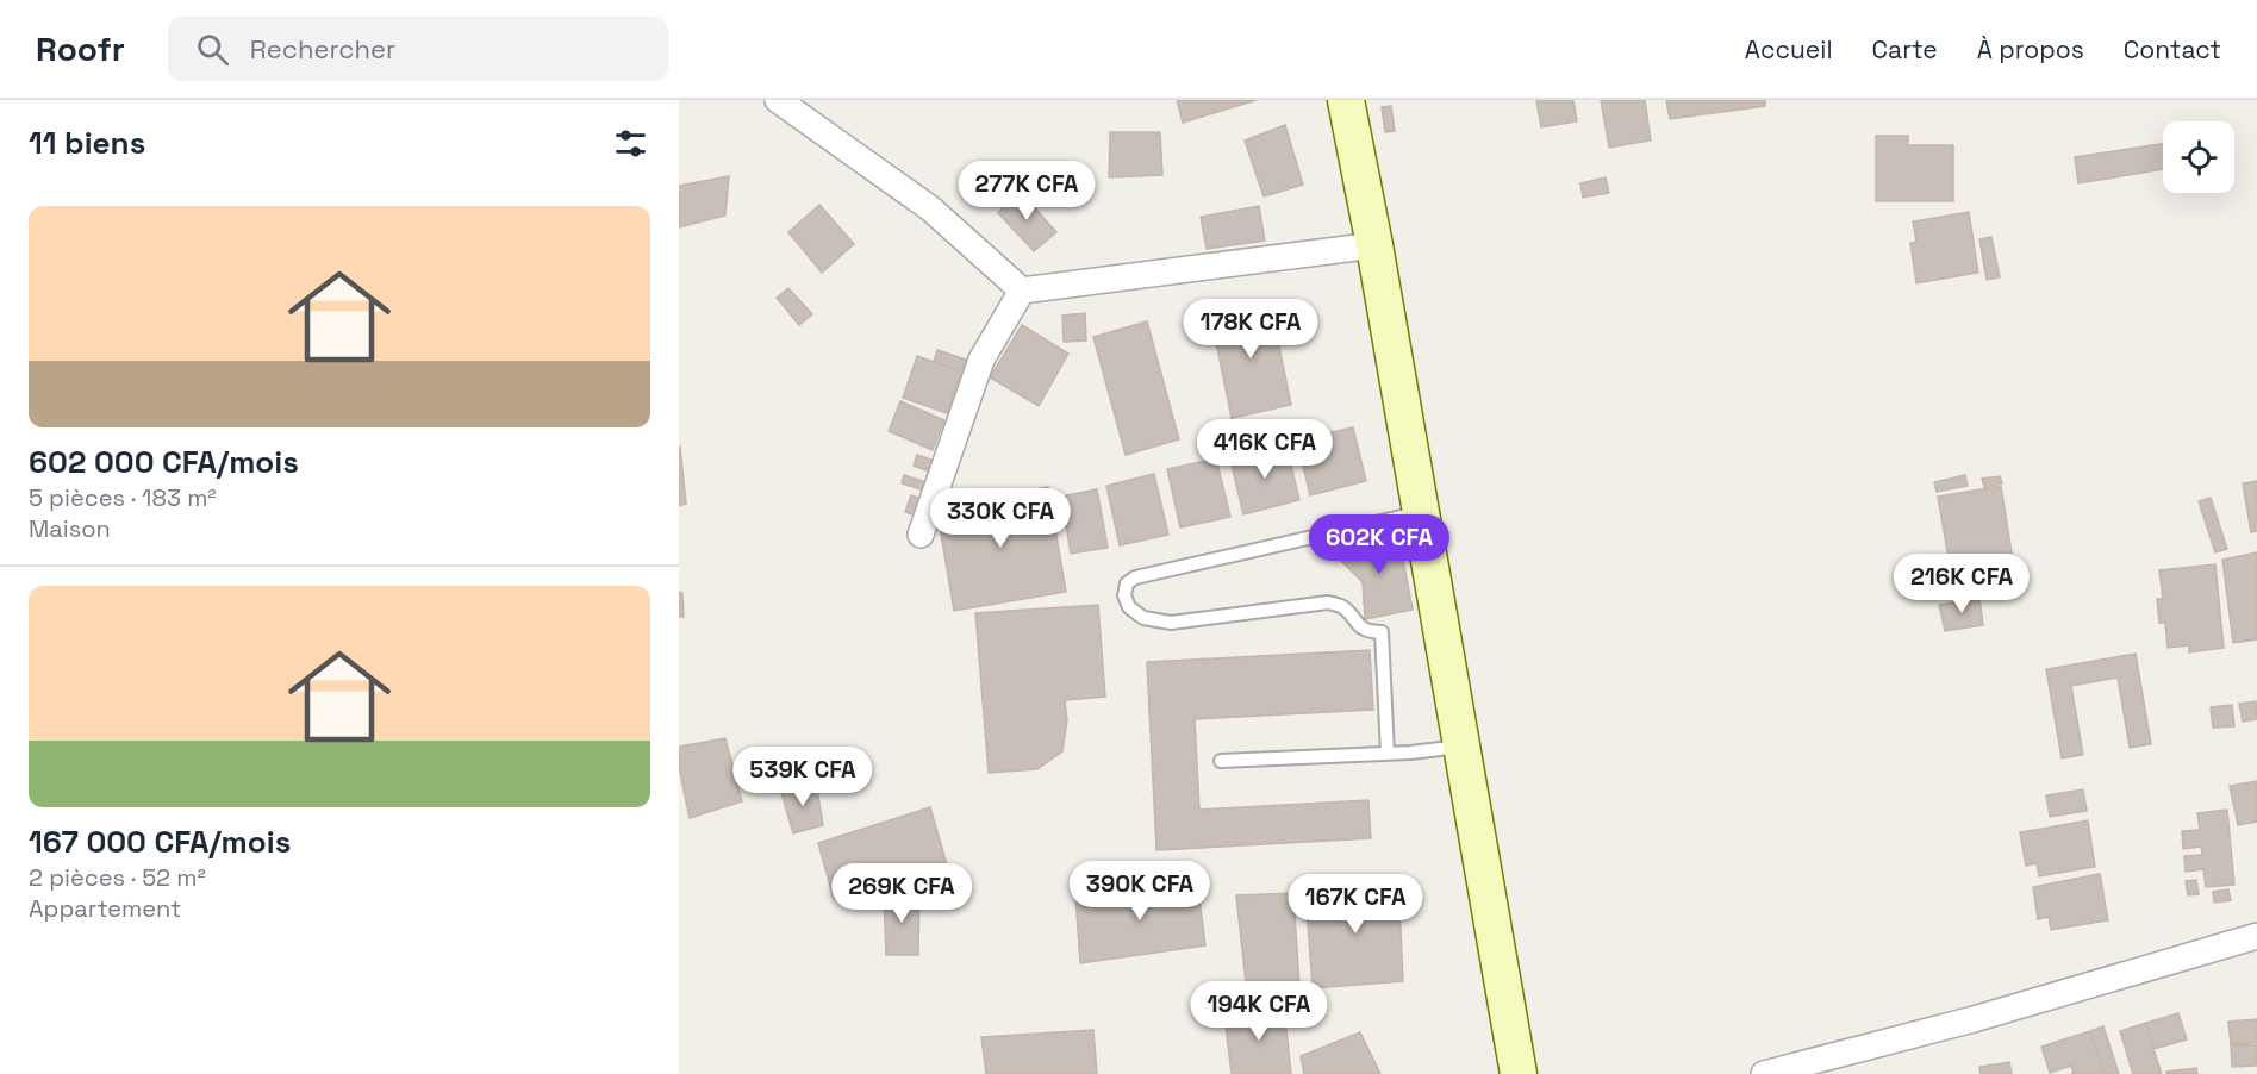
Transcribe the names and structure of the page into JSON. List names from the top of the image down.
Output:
{
  "page": {
    "header": "Roofr",
    "search": "Rechercher",
    "nav": [
      "Accueil",
      "Carte",
      "À propos",
      "Contact"
    ],
    "heading": "11 biens",
    "price": [
      "277K CFA",
      "178K CFA",
      "416K CFA",
      "330K CFA",
      "602K CFA",
      "216K CFA",
      "539K CFA",
      "390K CFA",
      "269K CFA",
      "167K CFA",
      "194K CFA"
    ],
    "list": [
      {
        "name": "602 000 CFA/mois",
        "note": "5 pièces · 183 m² · Maison"
      },
      {
        "name": "167 000 CFA/mois",
        "note": "2 pièces · 52 m² · Appartement"
      }
    ]
  }
}
